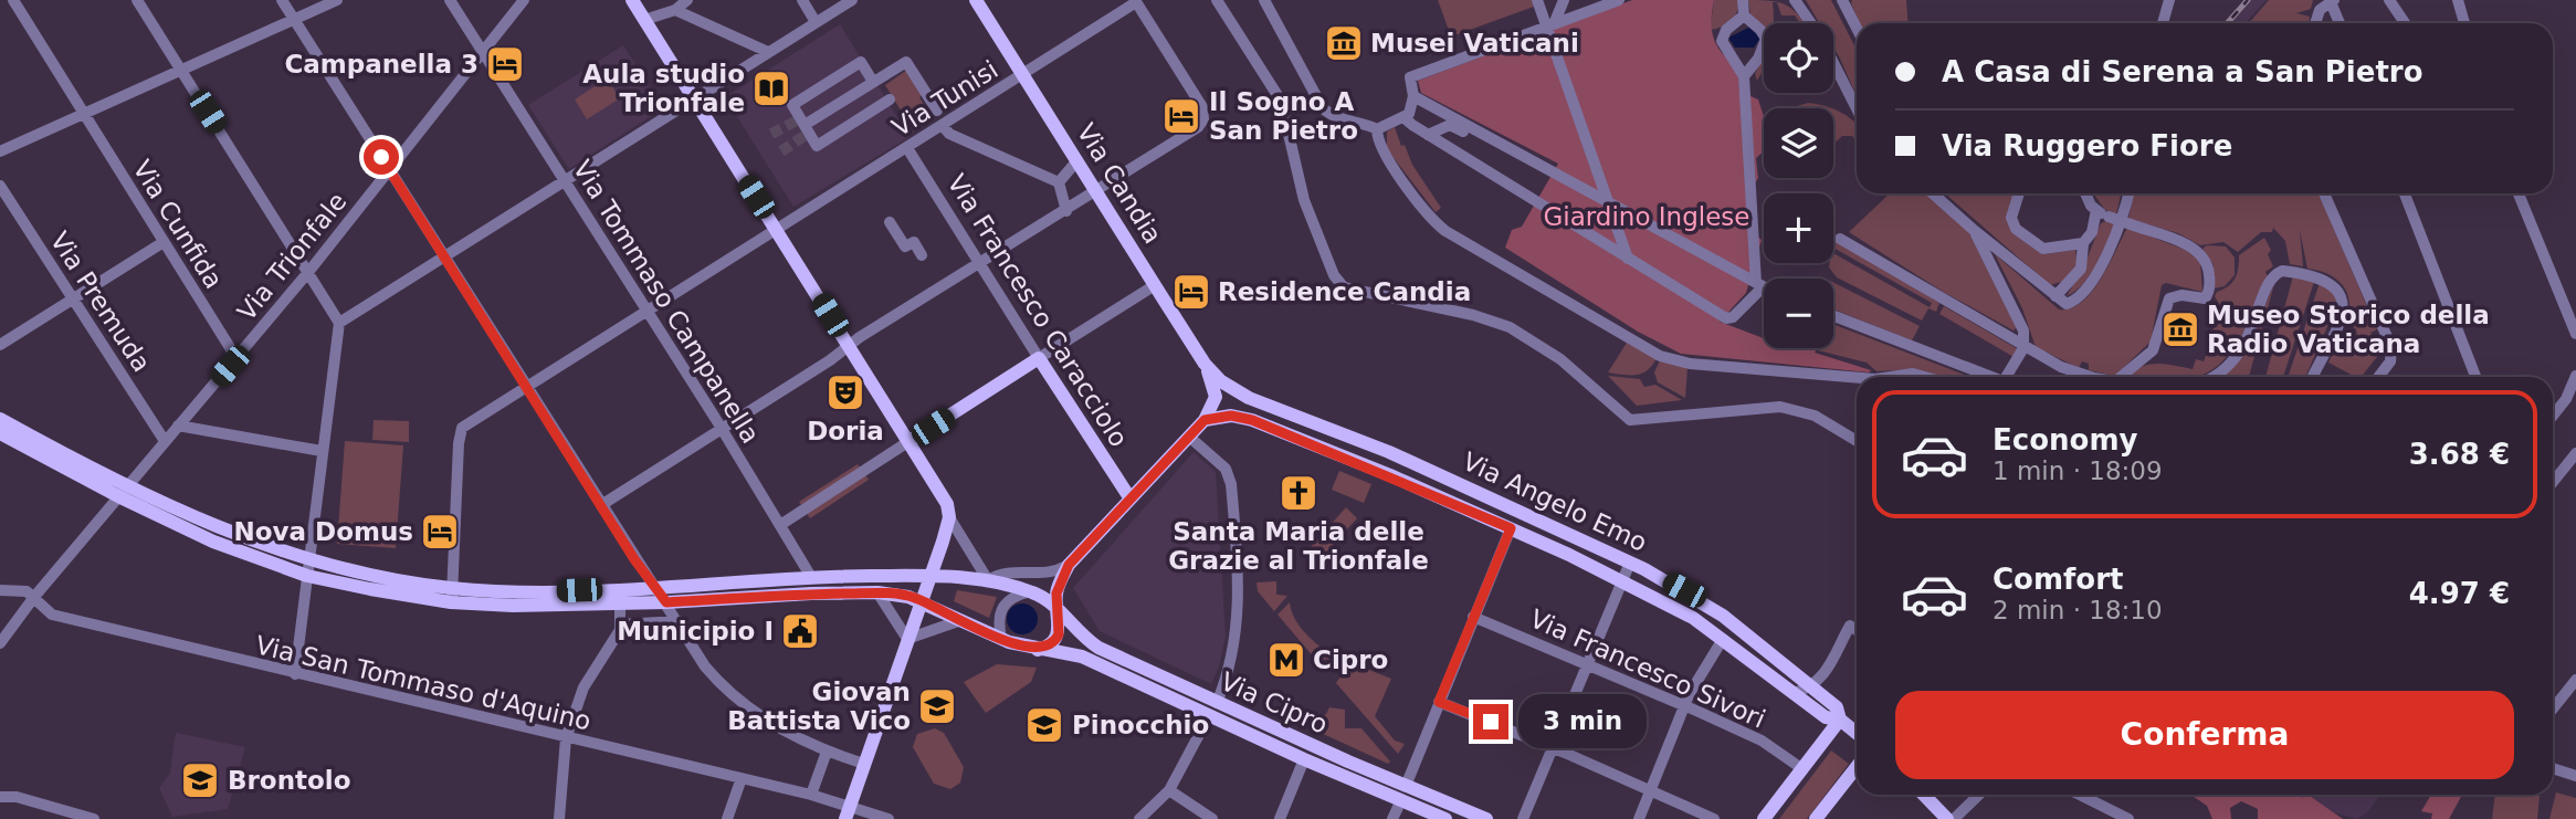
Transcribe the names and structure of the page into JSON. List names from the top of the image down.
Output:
{
  "streets": {
    "main road": [
      "Via Candia",
      "Via Francesco Caracciolo",
      "Via Angelo Emo",
      "Via Cipro"
    ],
    "street": [
      "Via Tunisi",
      "Via Cunfida",
      "Via Trionfale",
      "Via Premuda",
      "Via Tommaso Campanella",
      "Via Francesco Sivori",
      "Via San Tommaso d'Aquino"
    ]
  },
  "crossings": [
    ["Via Tunisi", "Via Candia"],
    ["Via Tunisi", "Via Tommaso Campanella"],
    ["Via Tunisi", "Via Francesco Caracciolo"],
    ["Via Candia", "Via Angelo Emo"],
    ["Via Cunfida", "Via Trionfale"],
    ["Via Trionfale", "Via Premuda"],
    ["Via Trionfale", "Via Tommaso Campanella"],
    ["Via Trionfale", "Via San Tommaso d'Aquino"]
  ],
  "parks": ["Giardino Inglese"],
  "places": {
    "museum": ["Musei Vaticani", "Museo Storico della Radio Vaticana"],
    "hotel": [
      "Campanella 3",
      "Il Sogno A San Pietro",
      "Residence Candia",
      "Nova Domus"
    ],
    "library": ["Aula studio Trionfale"],
    "theatre": ["Doria"],
    "church": ["Santa Maria delle Grazie al Trionfale"],
    "public building": ["Municipio I"],
    "metro station": ["Cipro"],
    "school or university": ["Giovan Battista Vico", "Pinocchio", "Brontolo"]
  },
  "page": {
    "map_buttons": ["+", "−"],
    "banner": ["A Casa di Serena a San Pietro", "Via Ruggero Fiore"],
    "list": [
      {
        "name": "Economy",
        "note": "1 min · 18:09",
        "value": "3.68 €"
      },
      {
        "name": "Comfort",
        "note": "2 min · 18:10",
        "value": "4.97 €"
      }
    ],
    "buttons": "Conferma",
    "bubble": "3 min"
  }
}
